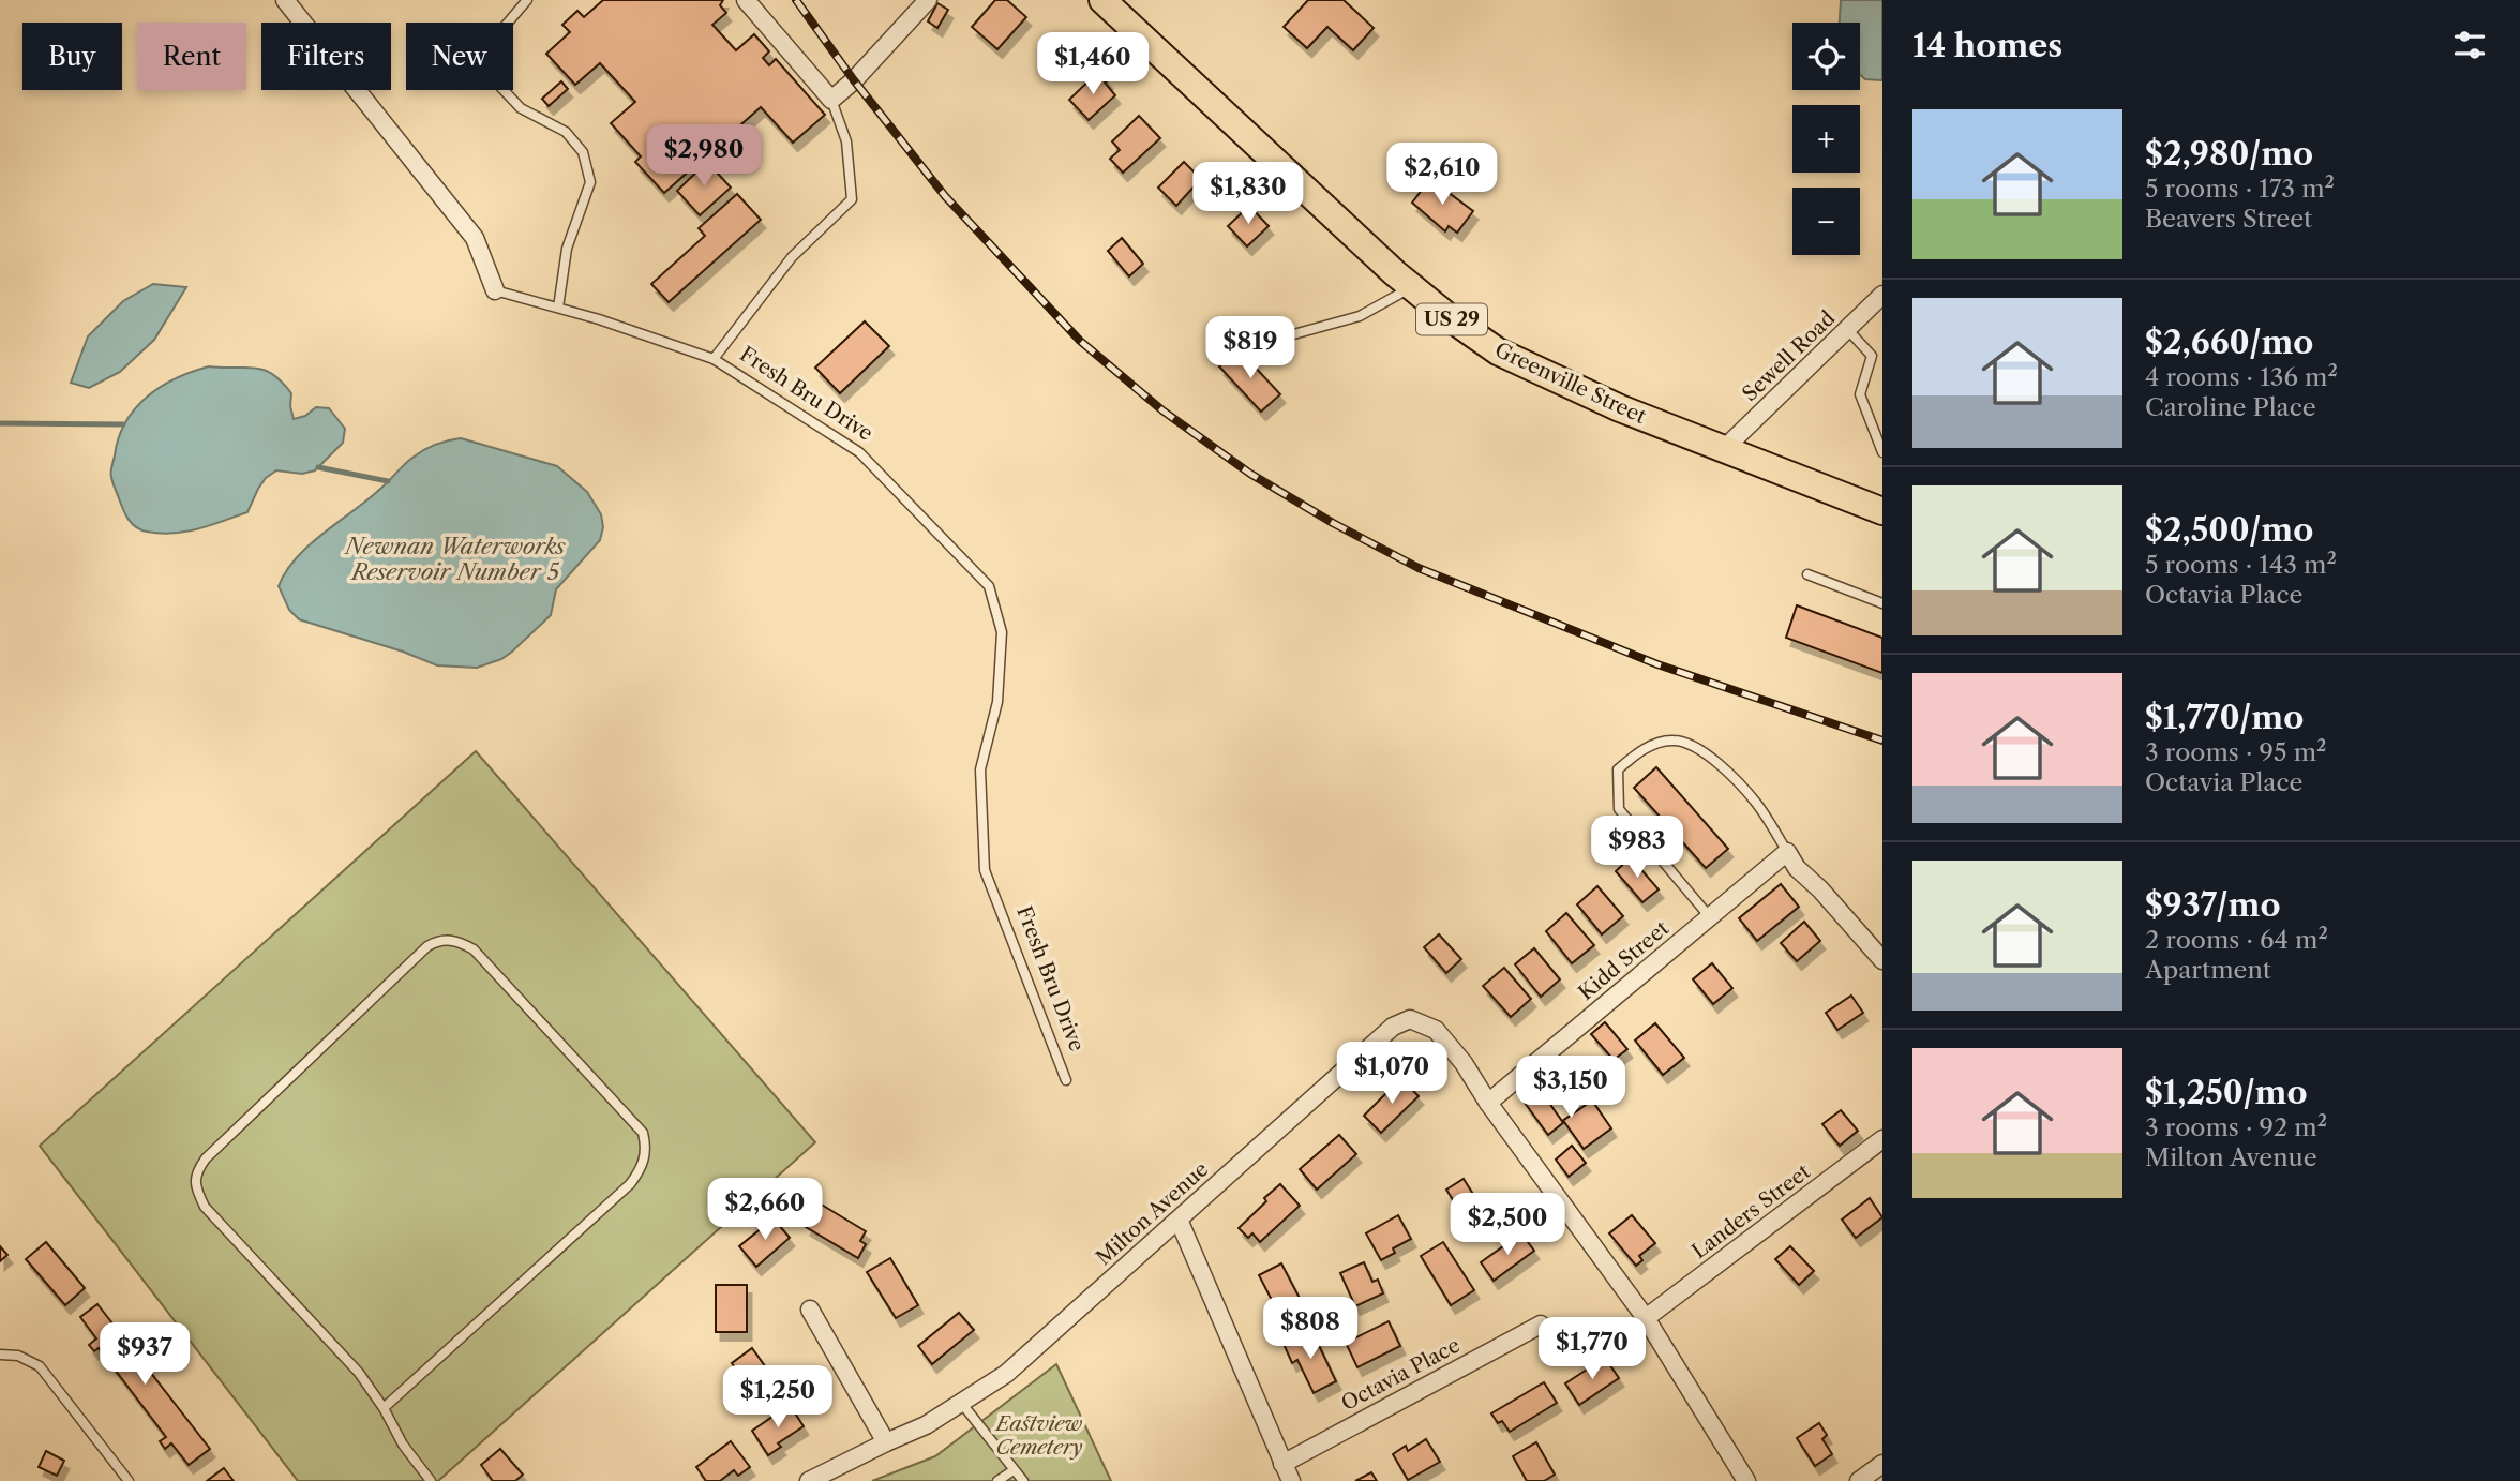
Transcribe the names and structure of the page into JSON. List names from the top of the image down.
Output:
{
  "streets": {
    "main road": ["US 29", "Greenville Street"],
    "street": [
      "Sewell Road",
      "Fresh Bru Drive",
      "Kidd Street",
      "Landers Street",
      "Milton Avenue",
      "Octavia Place"
    ]
  },
  "crossings": [
    ["Sewell Road", "Greenville Street"],
    ["Kidd Street", "Milton Avenue"]
  ],
  "water": ["Newnan Waterworks Reservoir Number 5"],
  "parks": ["Eastview Cemetery"],
  "page": {
    "heading": "14 homes",
    "map_buttons": ["+", "−"],
    "chip": [
      "Buy",
      "Rent",
      "Filters",
      "New"
    ],
    "price": [
      "$1,460",
      "$2,980",
      "$2,610",
      "$1,830",
      "$819",
      "$983",
      "$1,070",
      "$3,150",
      "$2,660",
      "$2,500",
      "$808",
      "$1,770",
      "$937",
      "$1,250"
    ],
    "list": [
      {
        "name": "$2,980/mo",
        "note": "5 rooms · 173 m² · Beavers Street"
      },
      {
        "name": "$2,660/mo",
        "note": "4 rooms · 136 m² · Caroline Place"
      },
      {
        "name": "$2,500/mo",
        "note": "5 rooms · 143 m² · Octavia Place"
      },
      {
        "name": "$1,770/mo",
        "note": "3 rooms · 95 m² · Octavia Place"
      },
      {
        "name": "$937/mo",
        "note": "2 rooms · 64 m² · Apartment"
      },
      {
        "name": "$1,250/mo",
        "note": "3 rooms · 92 m² · Milton Avenue"
      }
    ]
  }
}
